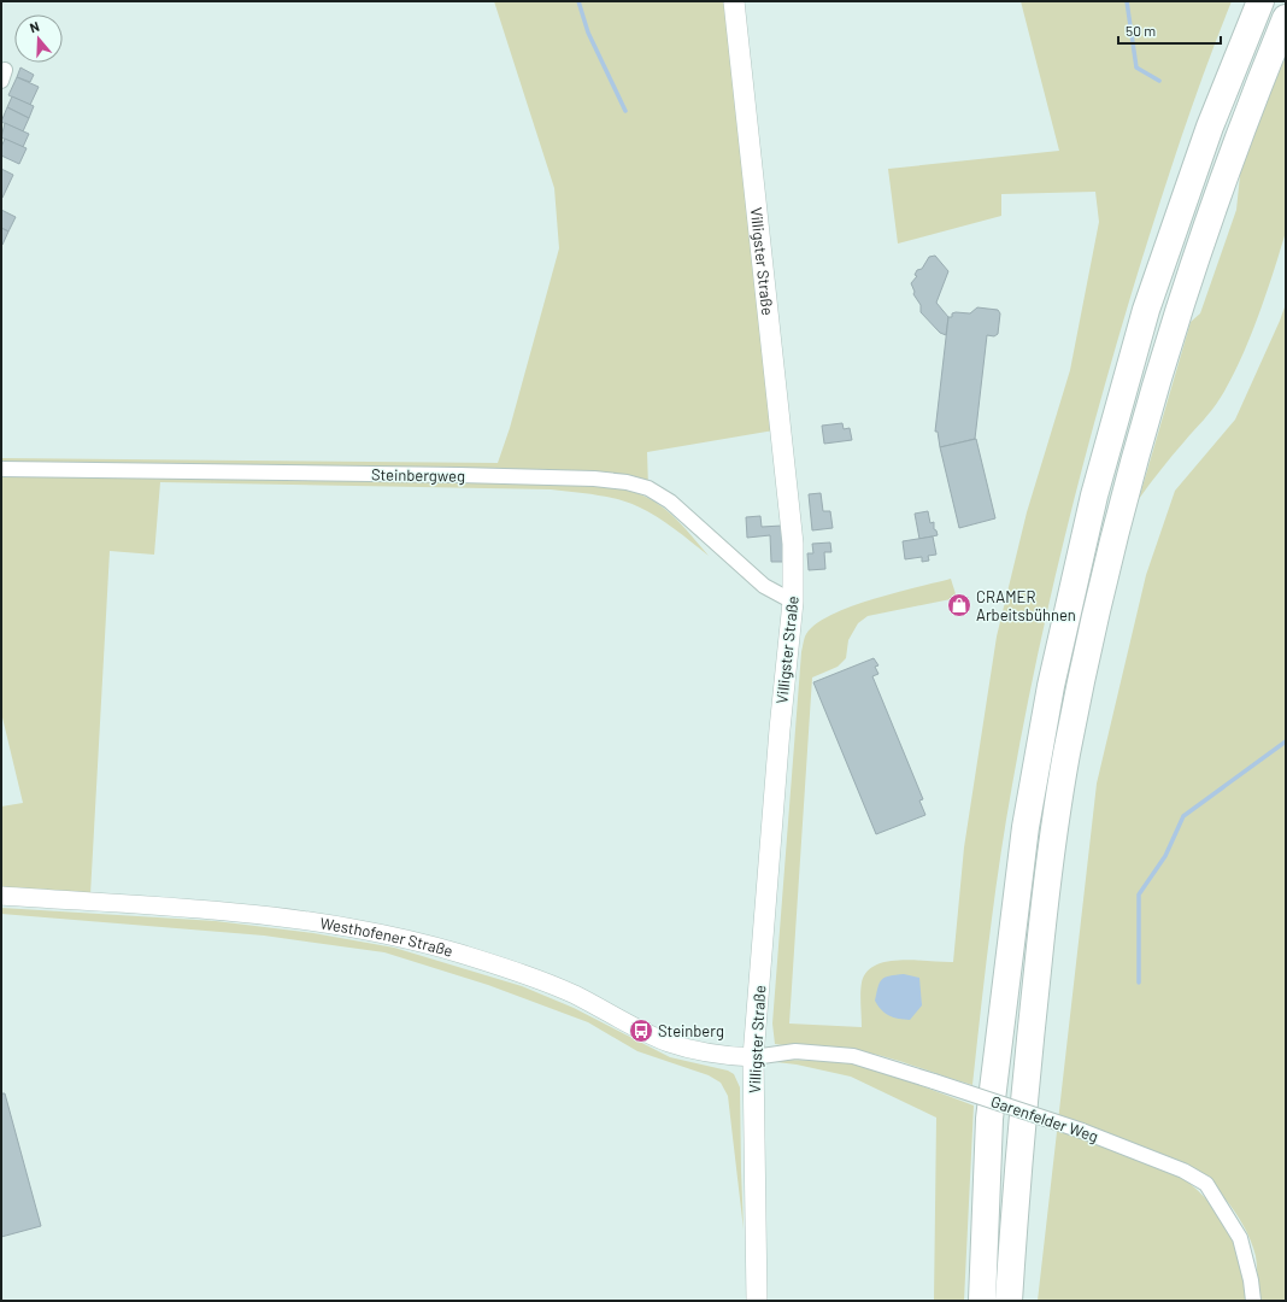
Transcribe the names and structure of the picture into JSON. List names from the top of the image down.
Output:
{
  "streets": {
    "main road": ["Villigster Straße"],
    "street": ["Steinbergweg", "Westhofener Straße", "Garenfelder Weg"]
  },
  "crossings": [
    ["Villigster Straße", "Steinbergweg"],
    ["Villigster Straße", "Westhofener Straße"],
    ["Villigster Straße", "Garenfelder Weg"],
    ["Westhofener Straße", "Garenfelder Weg"]
  ],
  "places": {
    "shop": ["CRAMER Arbeitsbühnen"],
    "bus stop": ["Steinberg"]
  },
  "scale_bar": "50 m",
  "north": "top"
}
